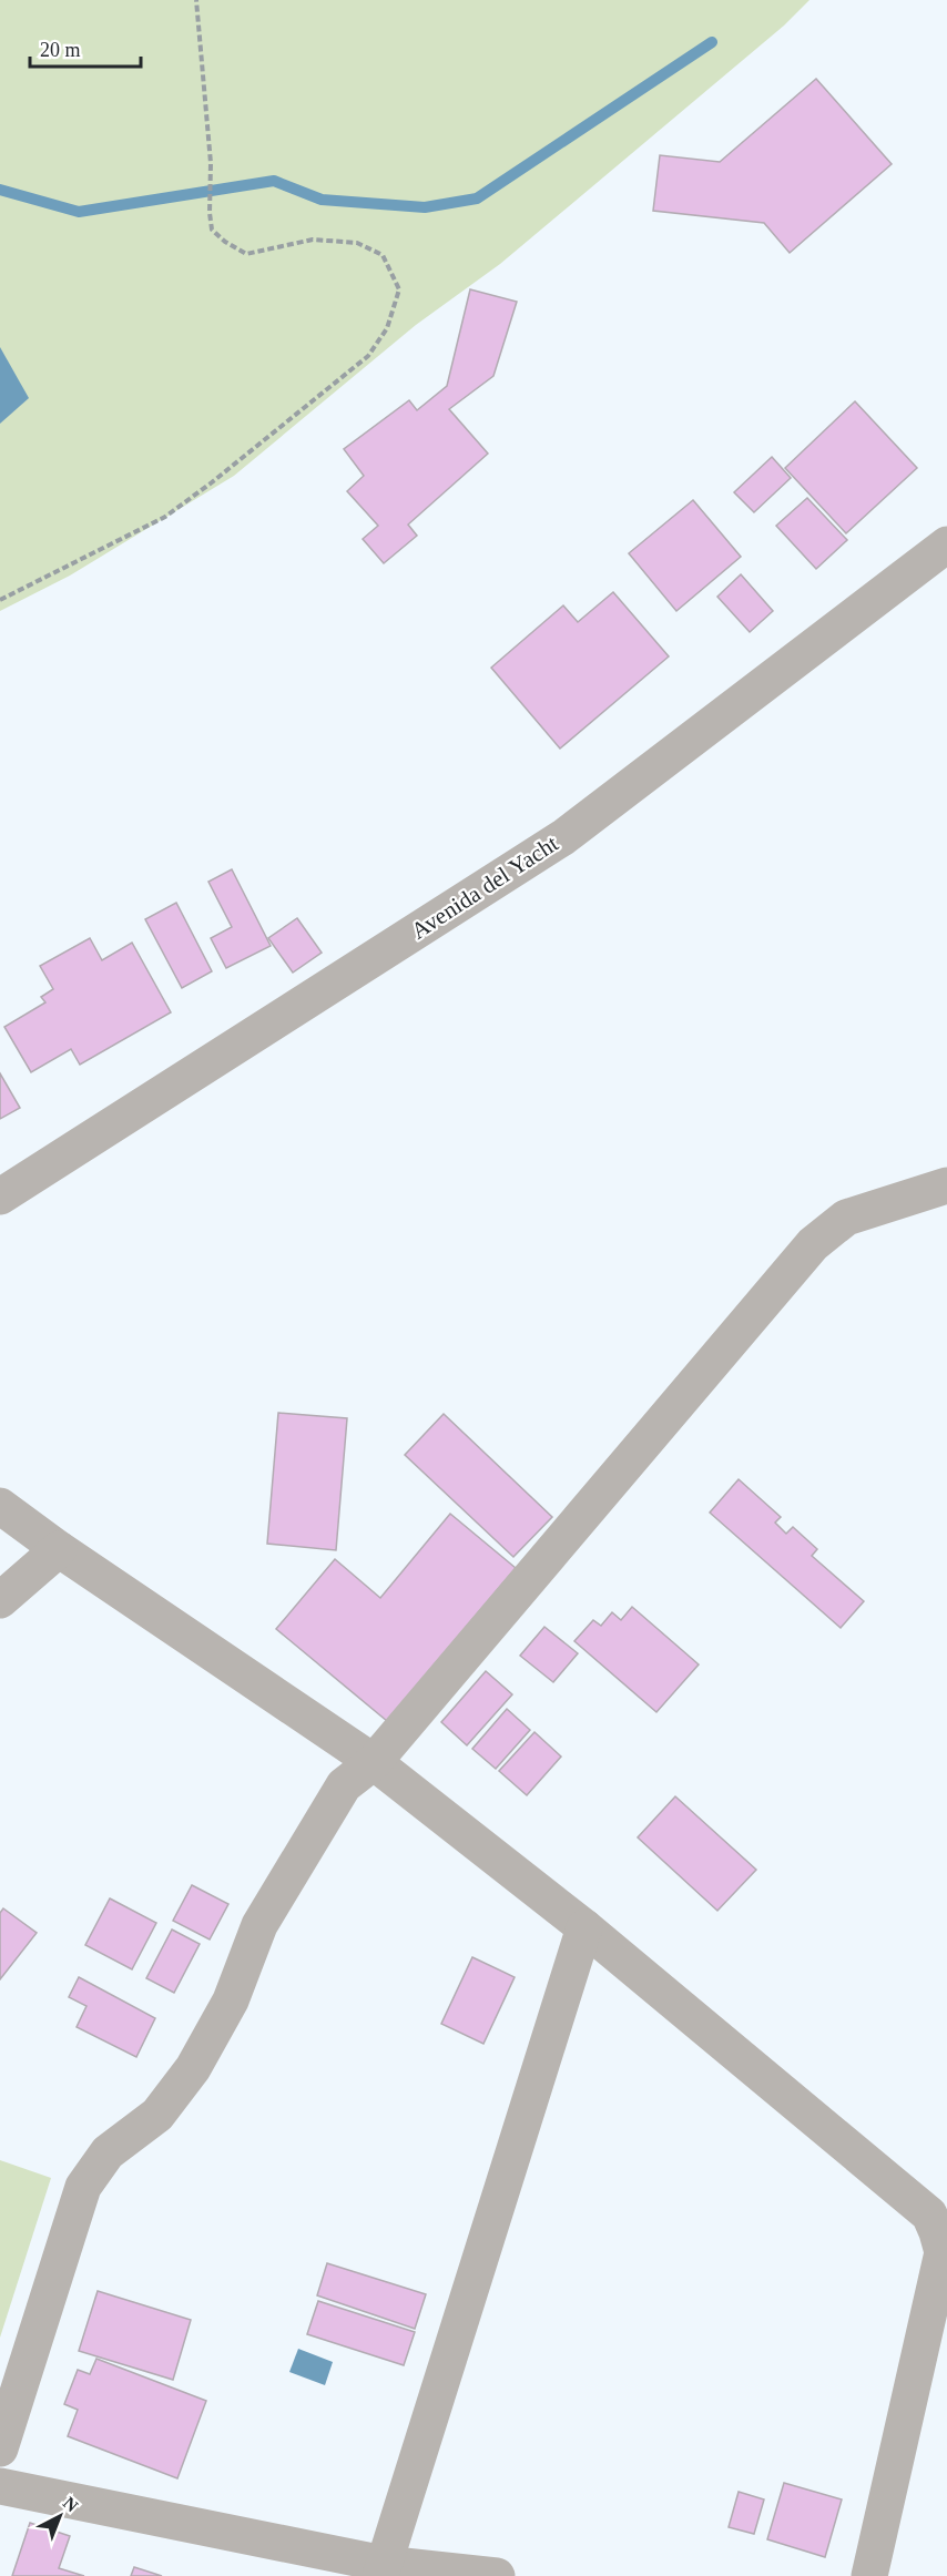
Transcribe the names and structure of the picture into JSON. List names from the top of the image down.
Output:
{
  "streets": {
    "street": ["Avenida del Yacht"]
  },
  "scale_bar": "20 m",
  "north": "top right"
}
